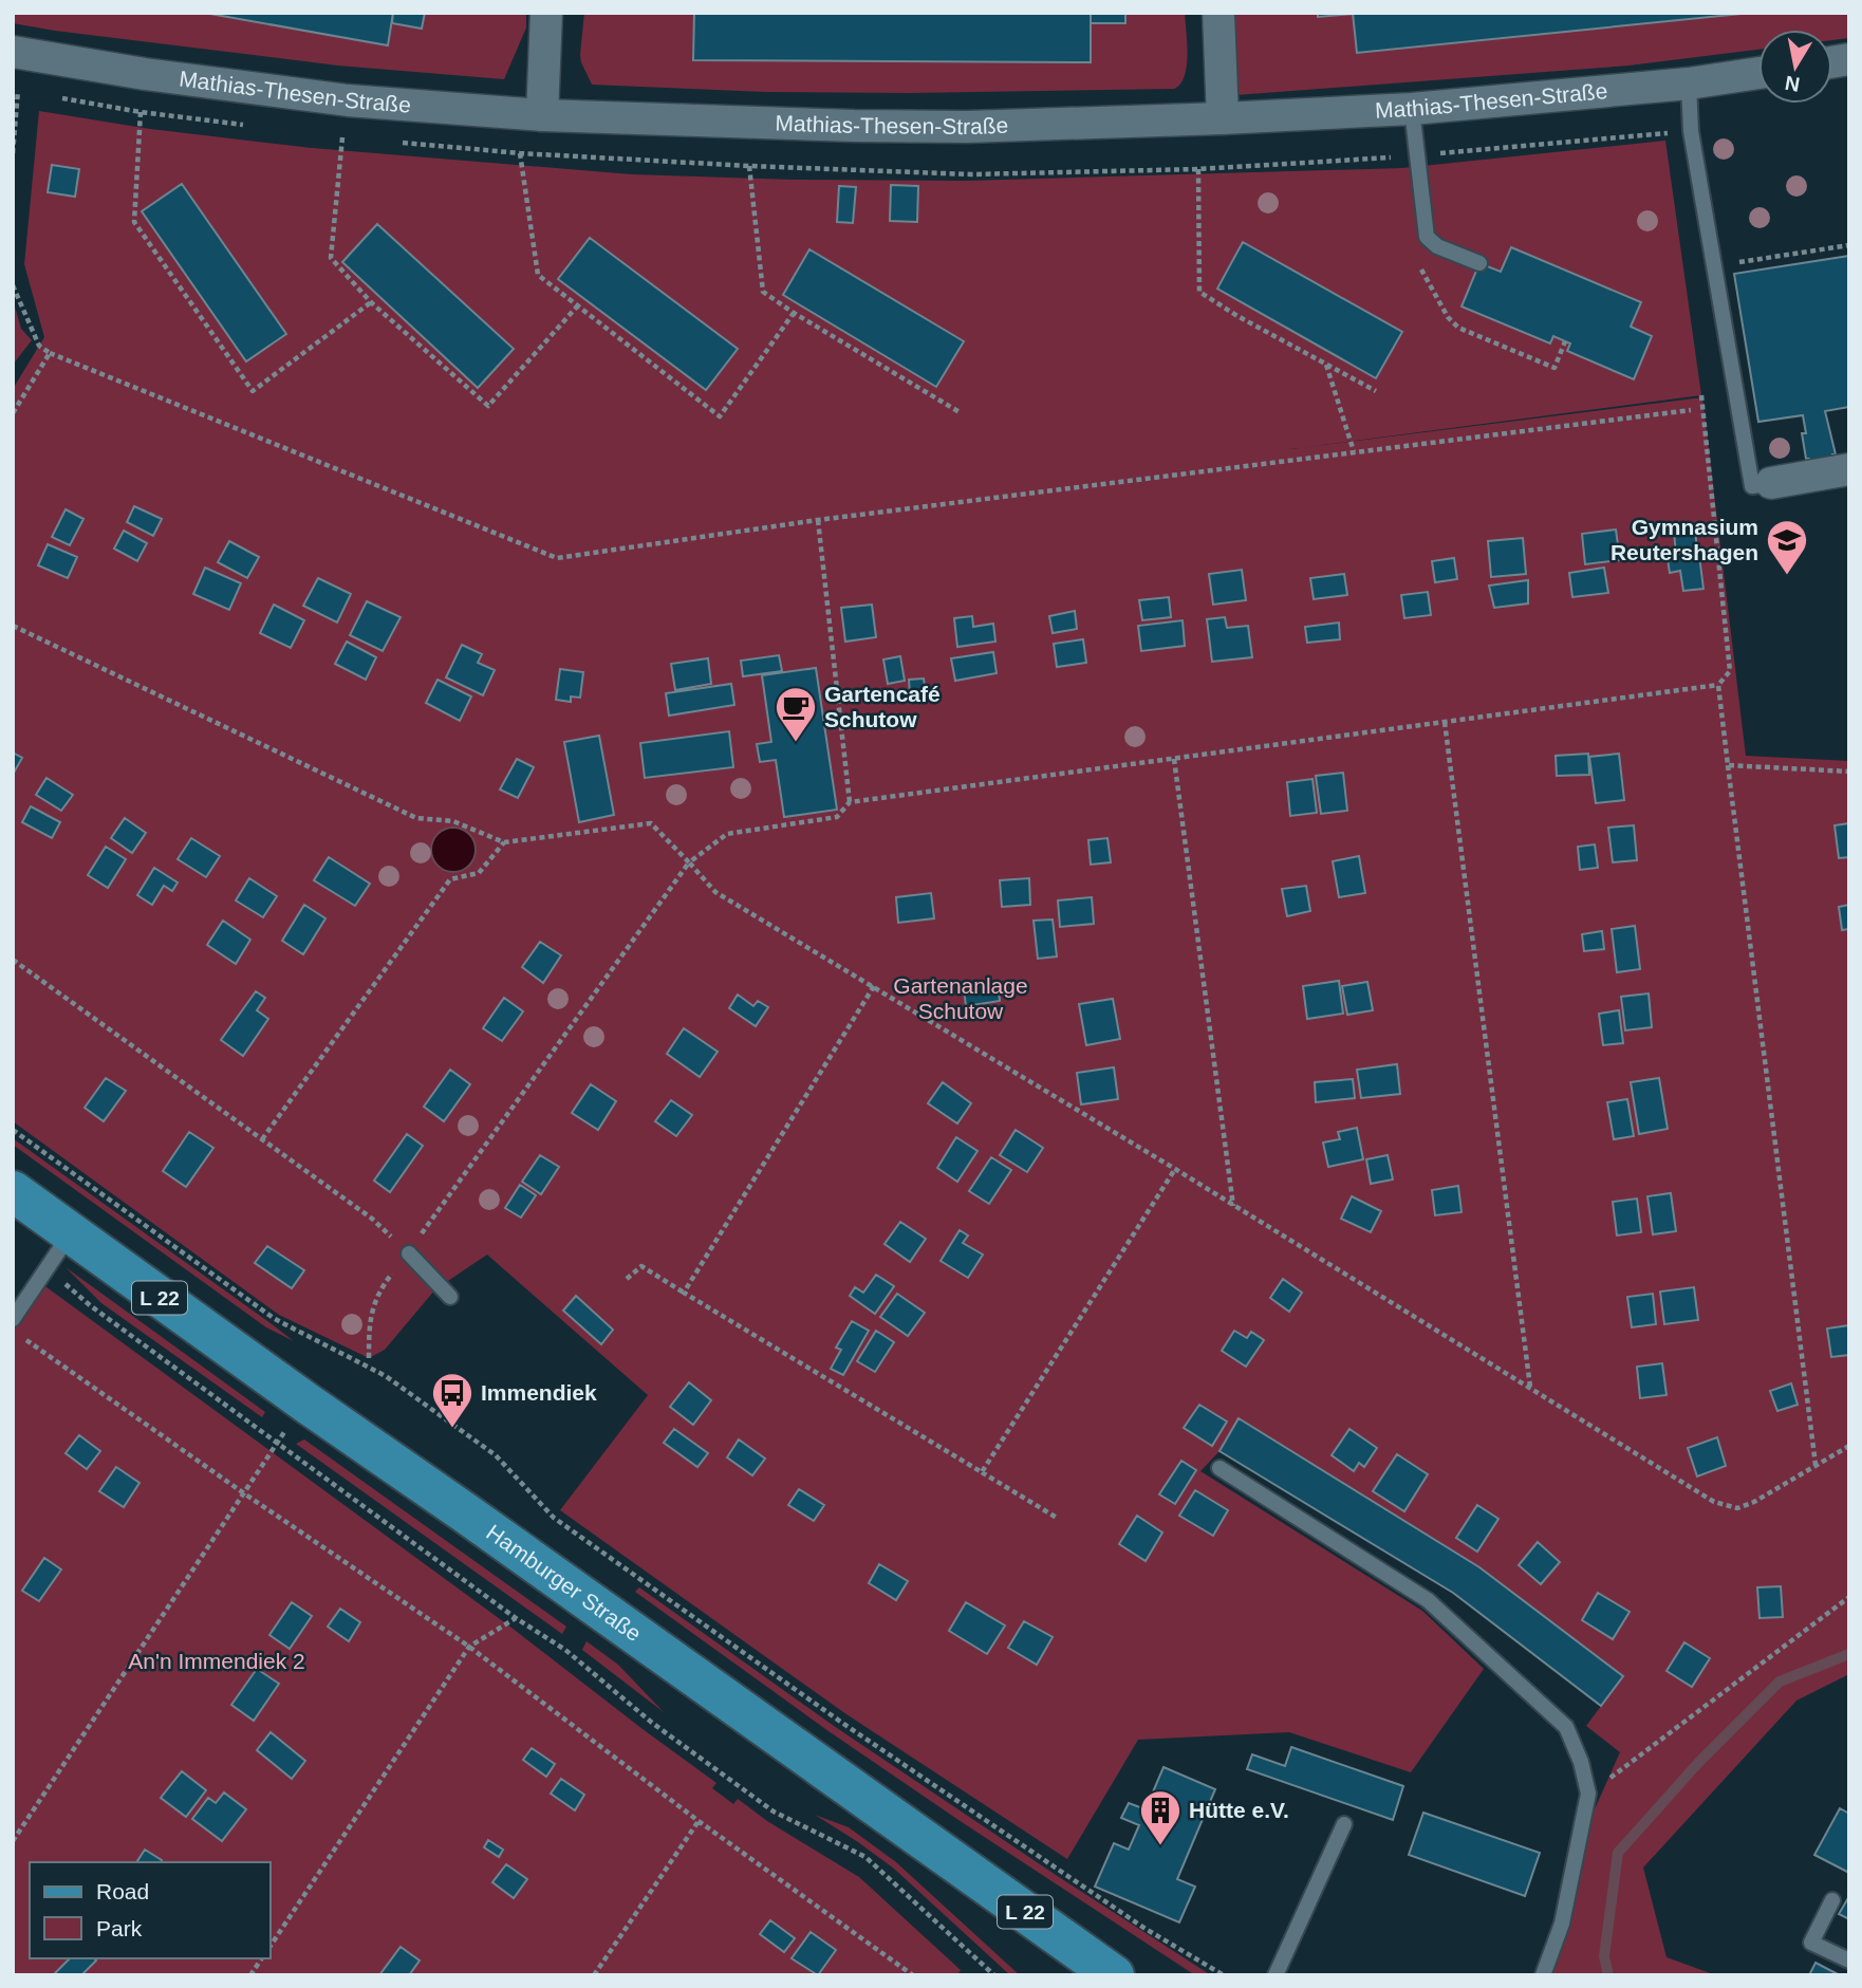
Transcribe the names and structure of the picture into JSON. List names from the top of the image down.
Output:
{
  "streets": {
    "main road": ["L 22", "Hamburger Straße"],
    "street": ["Mathias-Thesen-Straße"]
  },
  "parks": ["Gartenanlage Schutow", "An'n Immendiek 2"],
  "places": {
    "school or university": ["Gymnasium Reutershagen"],
    "cafe": ["Gartencafé Schutow"],
    "bus stop": ["Immendiek"],
    "building": ["Hütte e.V."]
  },
  "legend": ["Road", "Park"],
  "north": "bottom"
}
